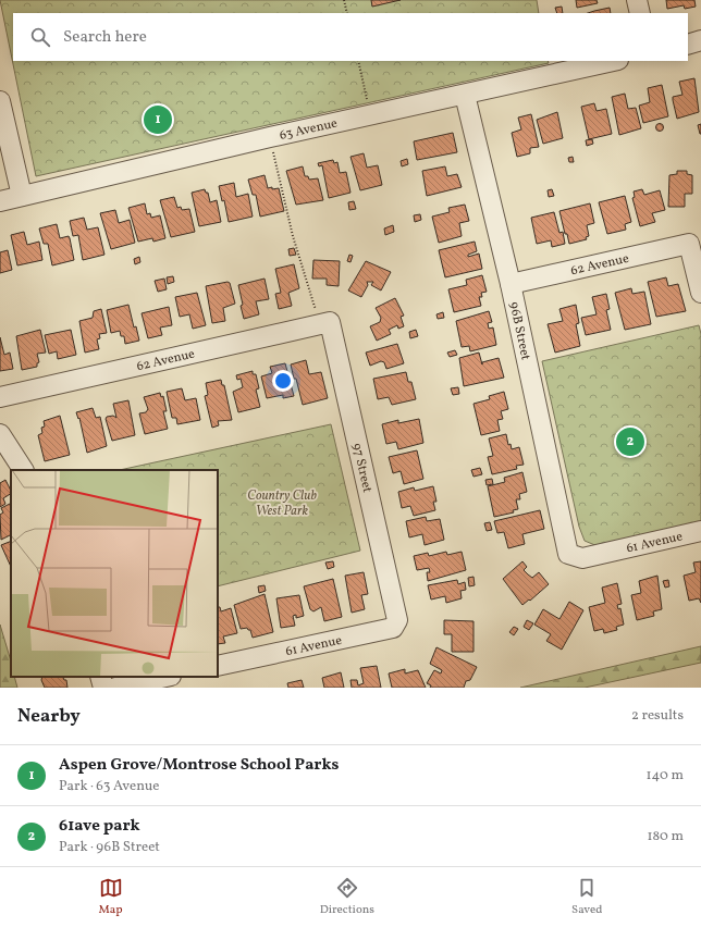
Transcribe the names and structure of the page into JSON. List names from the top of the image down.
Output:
{
  "streets": {
    "street": [
      "63 Avenue",
      "62 Avenue",
      "96B Street",
      "97 Street",
      "61 Avenue"
    ]
  },
  "crossings": [
    ["63 Avenue", "96B Street"],
    ["62 Avenue", "96B Street"],
    ["62 Avenue", "97 Street"],
    ["96B Street", "61 Avenue"],
    ["97 Street", "61 Avenue"]
  ],
  "parks": ["Country Club West Park"],
  "page": {
    "search": "Search here",
    "pins": ["1", "2"],
    "heading": ["Nearby", "2 results"],
    "list": [
      {
        "mark": "1",
        "name": "Aspen Grove/Montrose School Parks",
        "note": "Park · 63 Avenue",
        "value": "140 m"
      },
      {
        "mark": "2",
        "name": "61ave park",
        "note": "Park · 96B Street",
        "value": "180 m"
      }
    ],
    "nav": ["Map", "Directions", "Saved"]
  }
}
